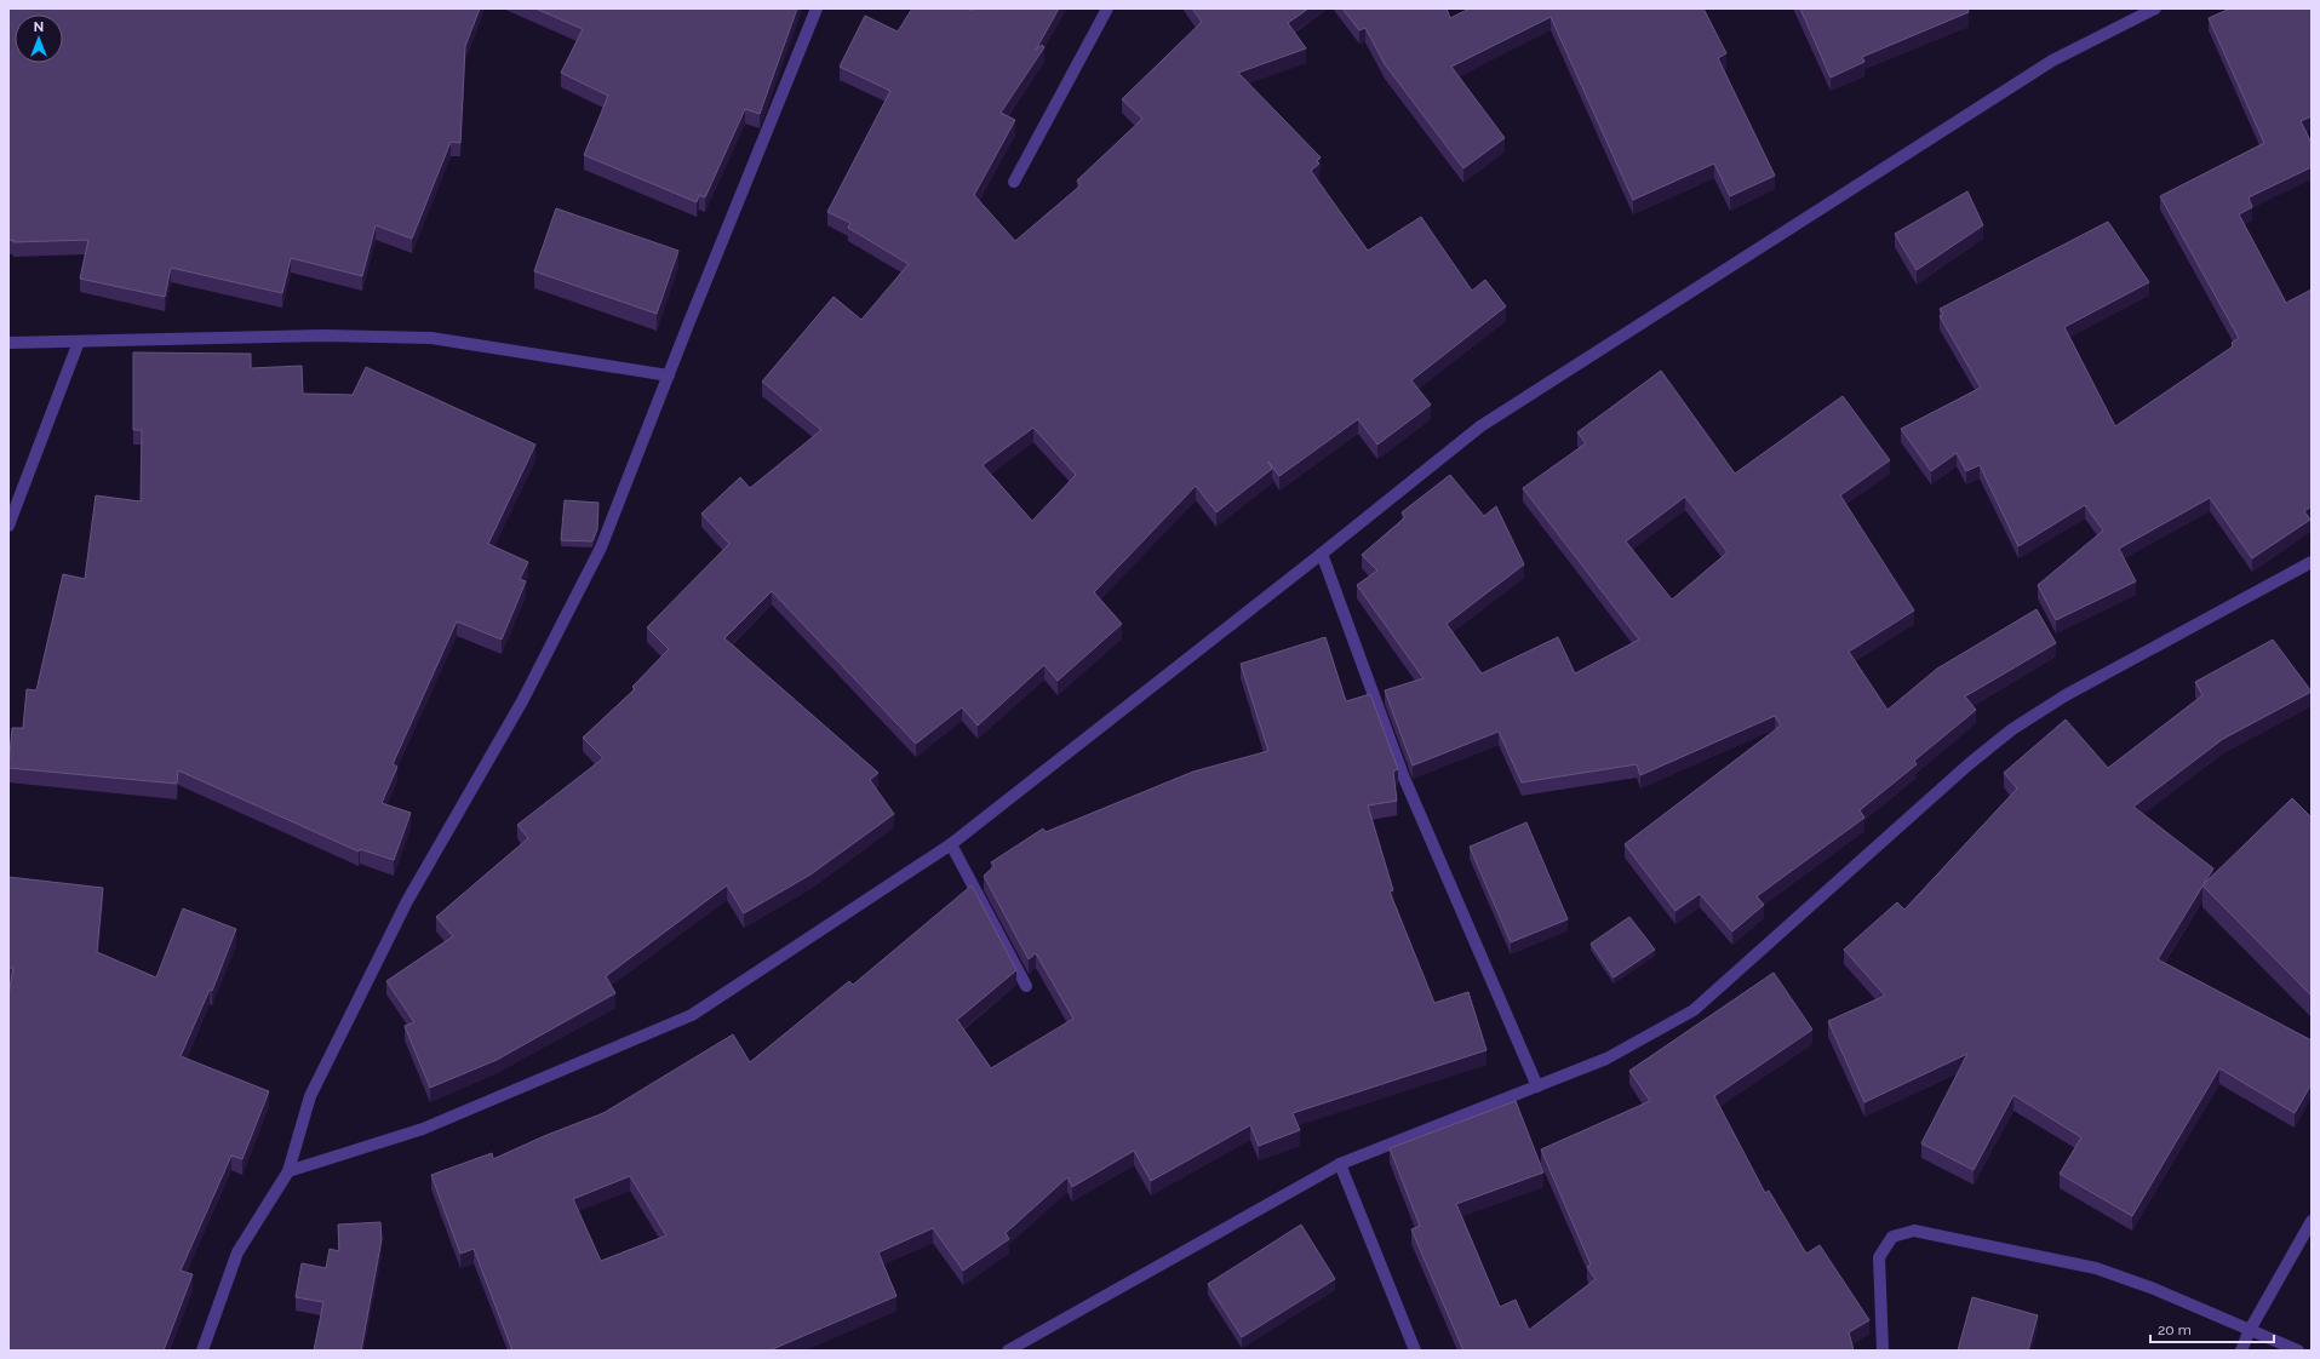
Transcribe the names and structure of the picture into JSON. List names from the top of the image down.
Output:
{
  "scale_bar": "20 m",
  "north": "top"
}
